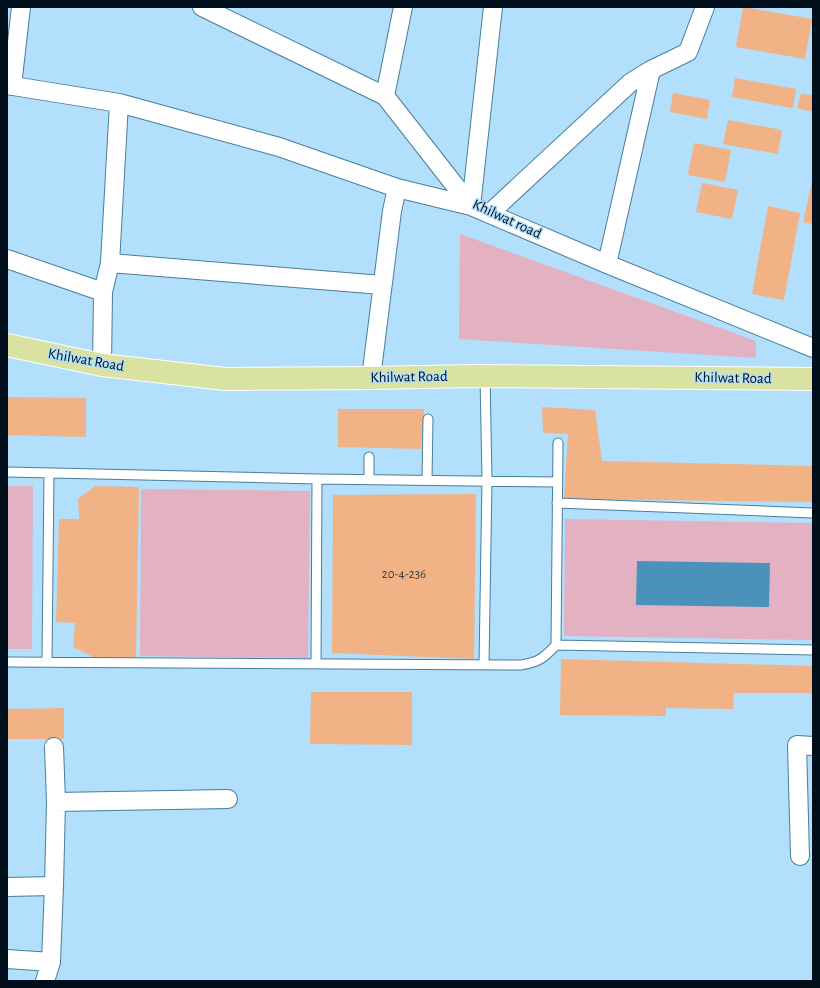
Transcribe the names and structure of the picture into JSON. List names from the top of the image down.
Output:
{
  "streets": {
    "main road": ["Khilwat Road"],
    "street": ["Khilwat road"]
  },
  "house_numbers": ["20-4-236"]
}
